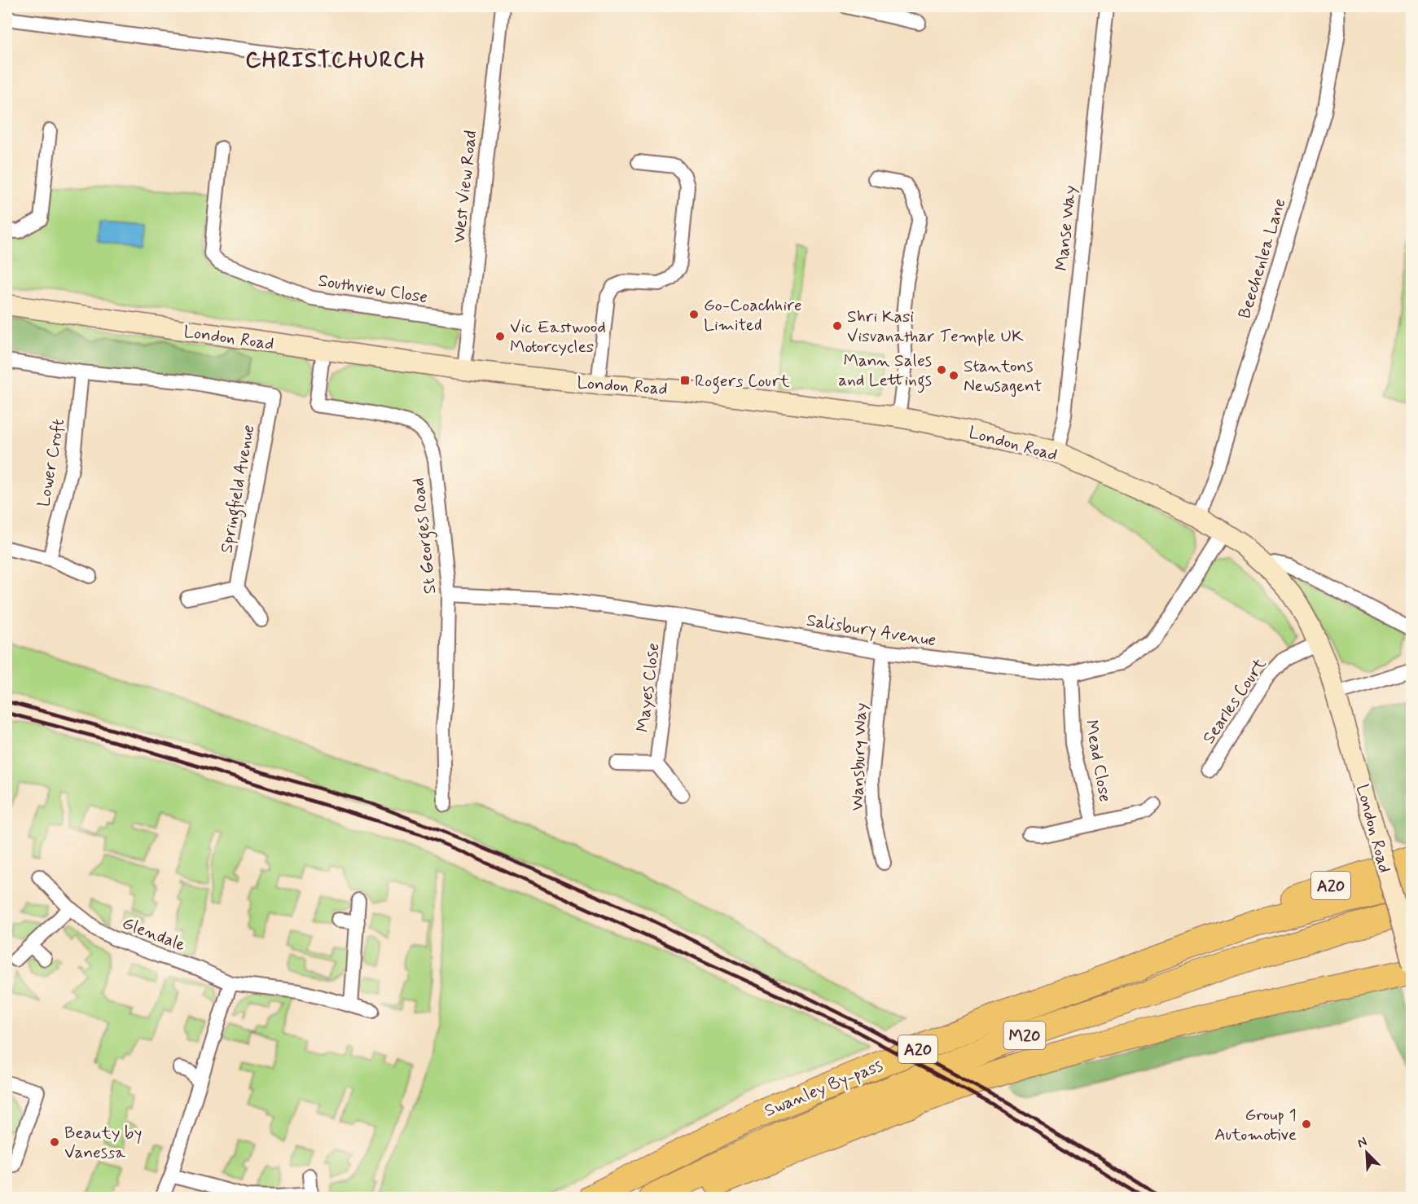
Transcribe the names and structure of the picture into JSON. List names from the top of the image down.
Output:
{
  "streets": {
    "highway": ["A20", "M20", "Swanley By-pass"],
    "main road": ["London Road"],
    "street": [
      "West View Road",
      "Manse Way",
      "Beechenlea Lane",
      "Southview Close",
      "Lower Croft",
      "Springfield Avenue",
      "St Georges Road",
      "Salisbury Avenue",
      "Mayes Close",
      "Searles Court",
      "Wansbury Way",
      "Mead Close",
      "Glendale"
    ]
  },
  "crossings": [
    ["West View Road", "Southview Close"],
    ["West View Road", "London Road"],
    ["Manse Way", "London Road"],
    ["Beechenlea Lane", "London Road"],
    ["London Road", "St Georges Road"],
    ["London Road", "Salisbury Avenue"],
    ["London Road", "Searles Court"],
    ["Lower Croft", "Springfield Avenue"],
    ["St Georges Road", "Salisbury Avenue"],
    ["Salisbury Avenue", "Mayes Close"],
    ["Salisbury Avenue", "Wansbury Way"],
    ["Salisbury Avenue", "Mead Close"],
    ["A20", "Swanley By-pass"]
  ],
  "districts": ["CHRISTCHURCH"],
  "places": {
    "other": [
      "Go-Coachhire Limited",
      "Shri Kasi Visvanathar Temple UK",
      "Vic Eastwood Motorcycles",
      "Mann Sales and Lettings",
      "Stantons Newsagent",
      "Group 1 Automotive",
      "Beauty by Vanessa"
    ],
    "transit": ["Rogers Court"]
  },
  "north": "top left"
}
